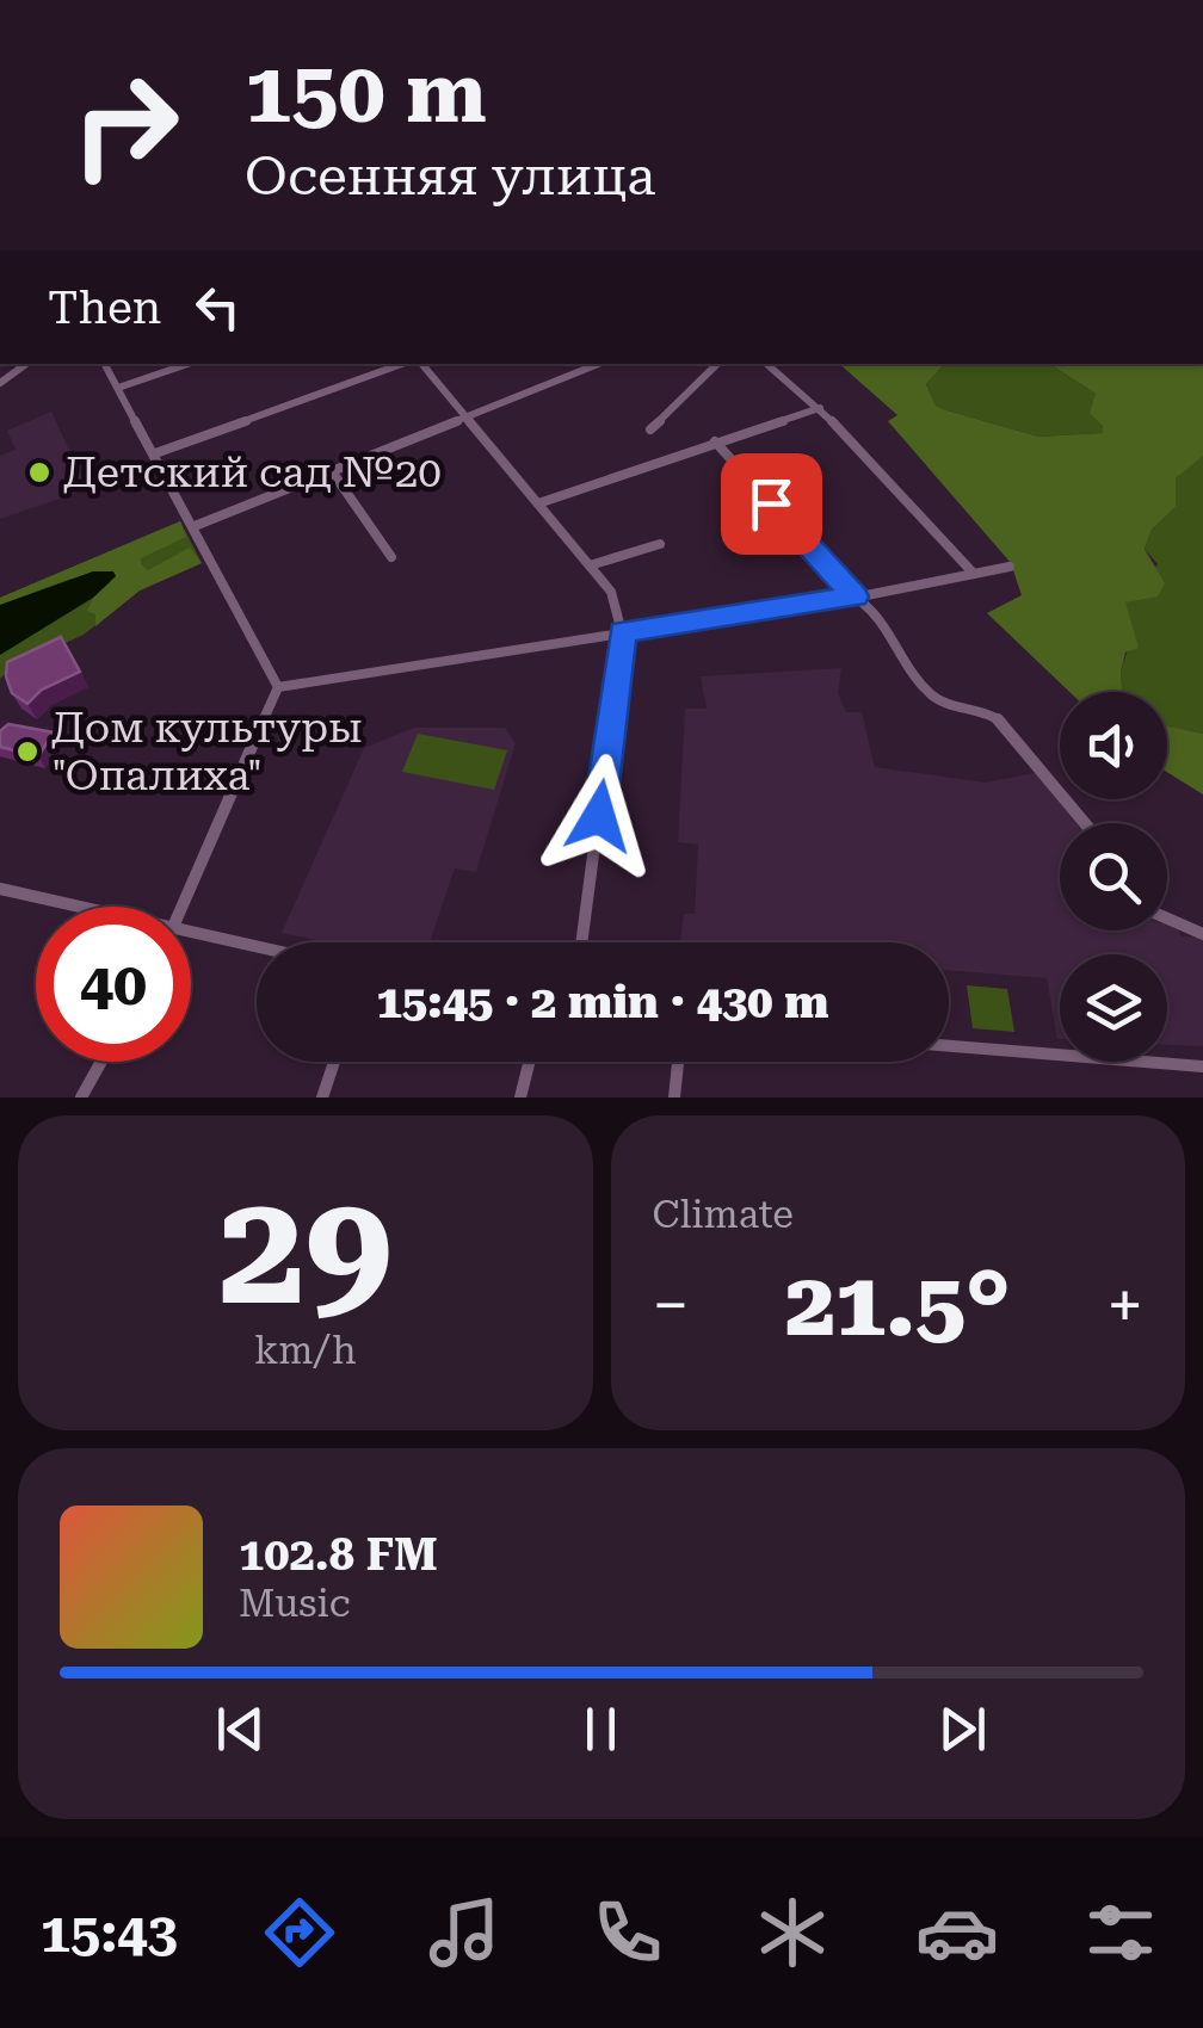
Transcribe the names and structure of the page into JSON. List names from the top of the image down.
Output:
{
  "places": ["Детский сад №20", "Дом культуры \"Опалиха\""],
  "page": {
    "turn": ["150 m", "Осенняя улица"],
    "then": "Then",
    "limit": "40",
    "trip": "15:45 · 2 min · 430 m",
    "tile": [
      ["29", "km/h"],
      "Climate"
    ],
    "heat": ["−", "21.5°", "+"],
    "song": ["102.8 FM", "Music"],
    "tabs": "15:43"
  }
}
